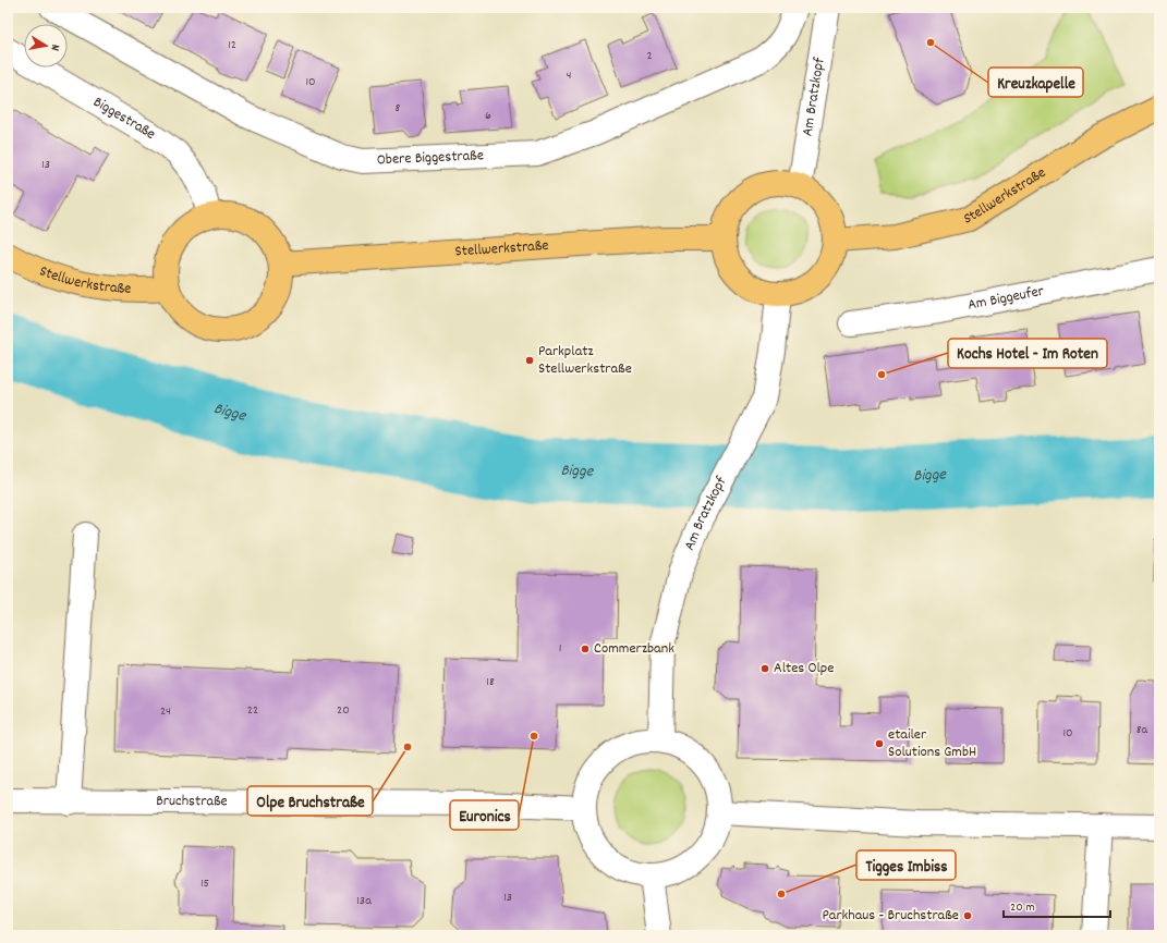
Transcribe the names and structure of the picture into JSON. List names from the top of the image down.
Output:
{
  "streets": {
    "main road": ["Stellwerkstraße"],
    "street": [
      "Am Bratzkopf",
      "Biggestraße",
      "Obere Biggestraße",
      "Am Biggeufer",
      "Bruchstraße"
    ]
  },
  "crossings": [
    ["Am Bratzkopf", "Stellwerkstraße"],
    ["Am Bratzkopf", "Bruchstraße"],
    ["Biggestraße", "Stellwerkstraße"]
  ],
  "water": ["Bigge"],
  "places": [
    "Kreuzkapelle",
    "Parkplatz Stellwerkstraße",
    "Kochs Hotel - Im Roten",
    "Commerzbank",
    "Altes Olpe",
    "Euronics",
    "etailer Solutions GmbH",
    "Olpe Bruchstraße",
    "Tigges Imbiss",
    "Parkhaus - Bruchstraße"
  ],
  "house_numbers": [
    "12",
    "2",
    "4",
    "10",
    "8",
    "6",
    "13",
    "1",
    "18",
    "22",
    "20",
    "24",
    "8a",
    "10",
    "15",
    "13",
    "13a"
  ],
  "scale_bar": "20 m",
  "north": "right"
}
